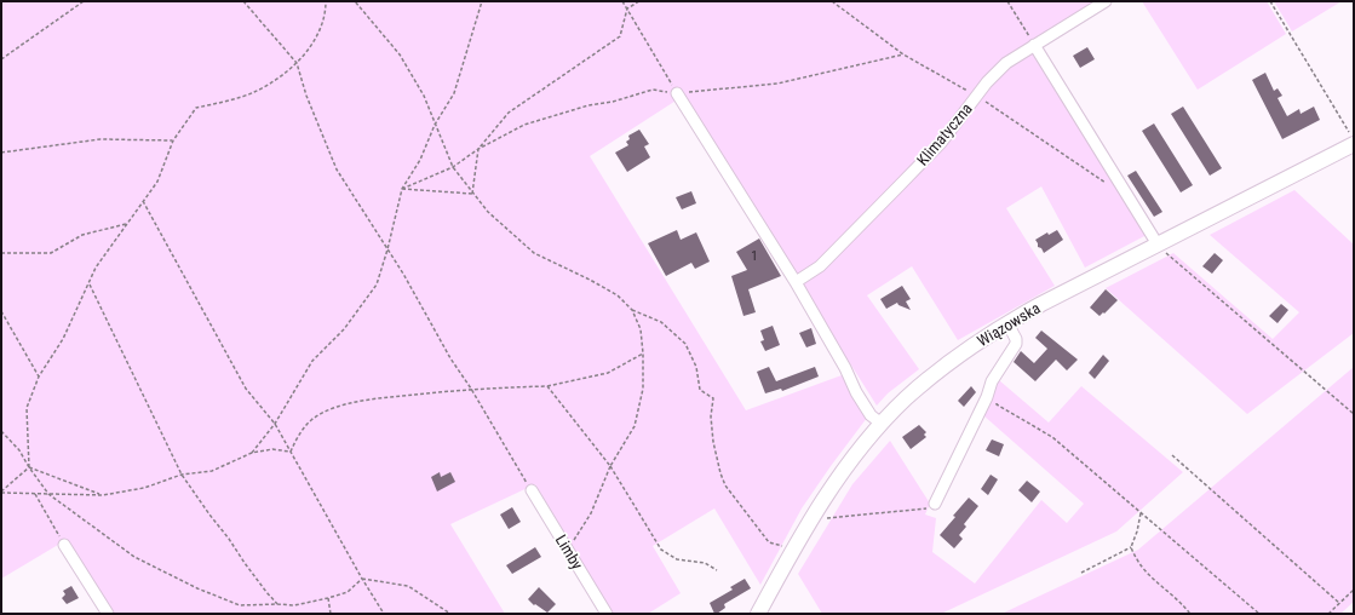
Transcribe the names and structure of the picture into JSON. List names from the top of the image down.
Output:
{
  "streets": {
    "main road": ["Wiązowska"],
    "street": ["Klimatyczna", "Limby"]
  },
  "house_numbers": ["1"]
}
